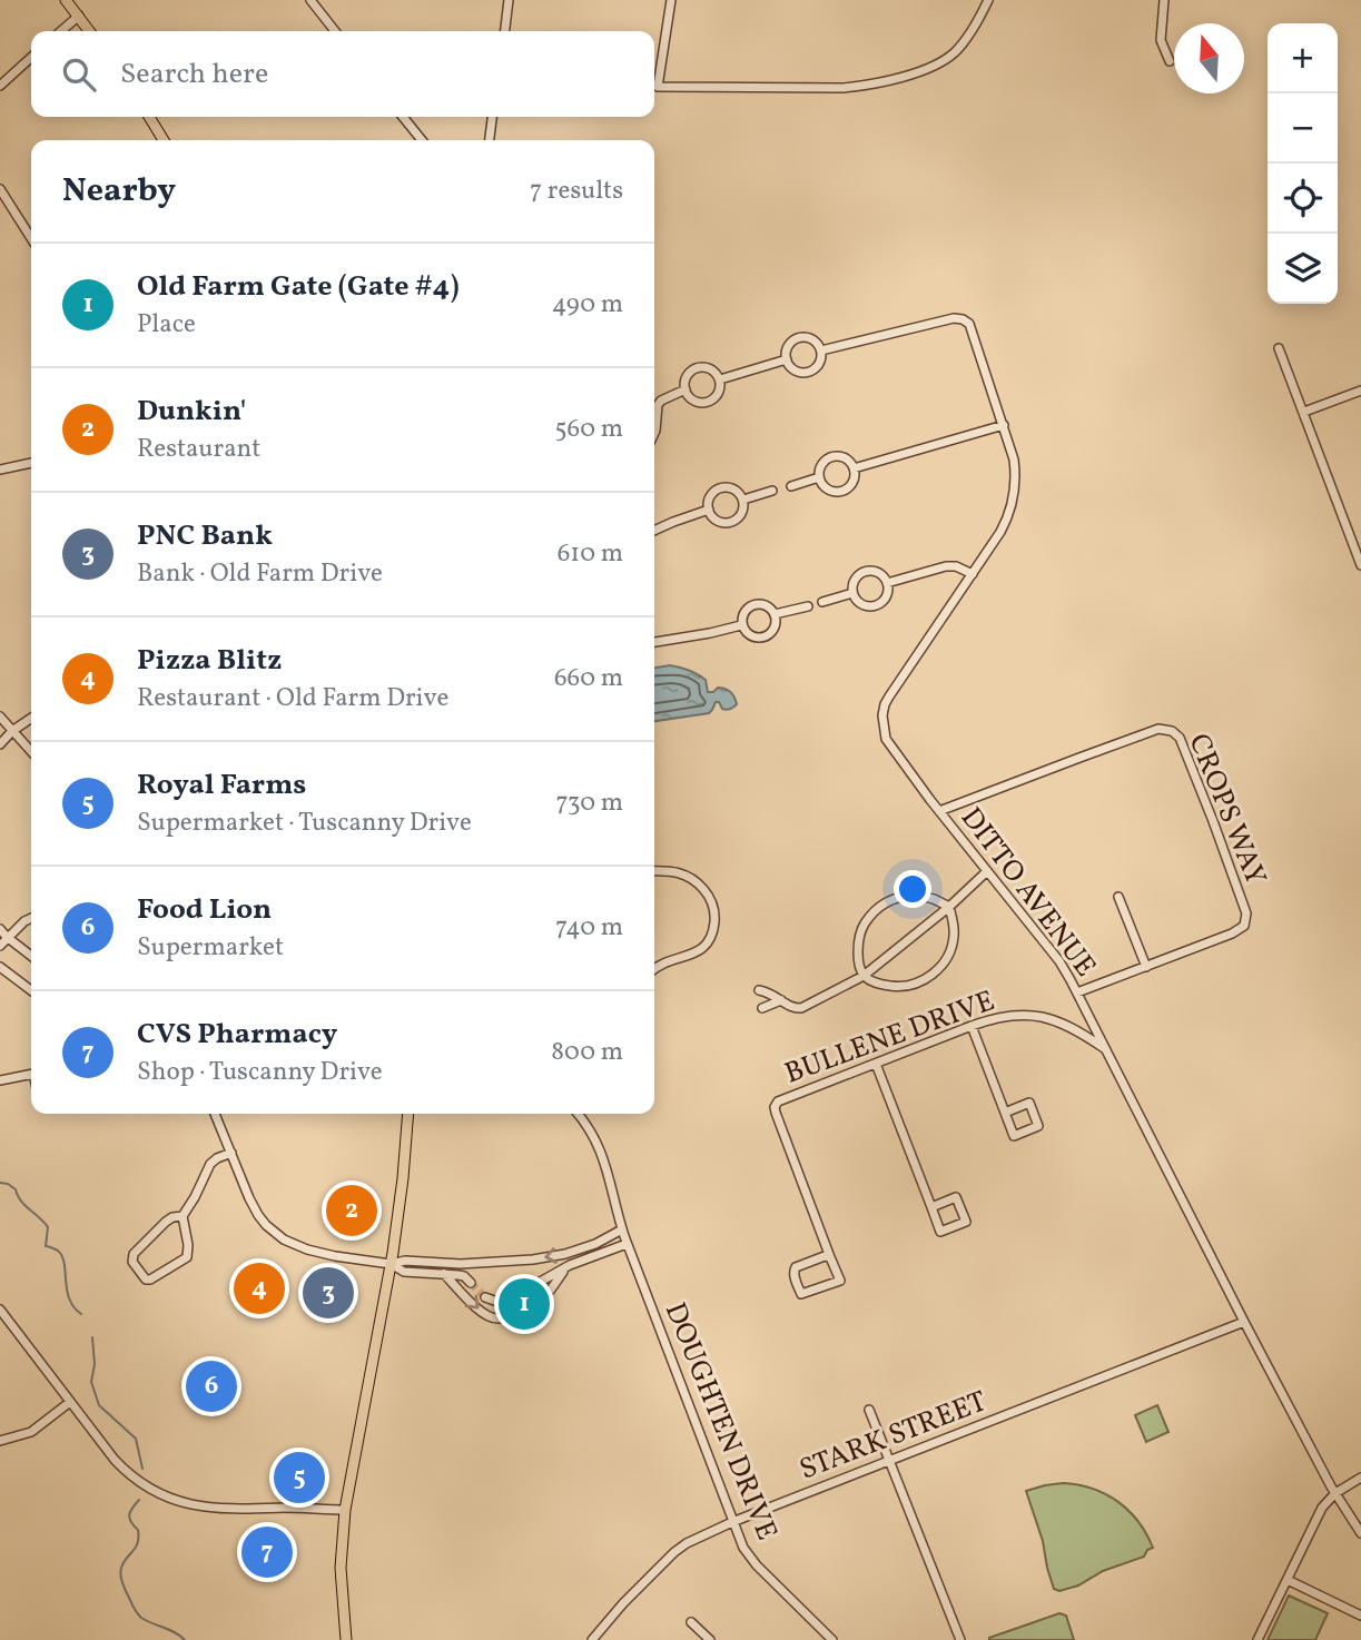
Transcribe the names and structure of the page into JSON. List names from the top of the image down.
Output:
{
  "streets": {
    "street": [
      "CROPS WAY",
      "DITTO AVENUE",
      "BULLENE DRIVE",
      "DOUGHTEN DRIVE",
      "STARK STREET"
    ]
  },
  "crossings": [
    ["CROPS WAY", "DITTO AVENUE"],
    ["DITTO AVENUE", "BULLENE DRIVE"],
    ["DITTO AVENUE", "STARK STREET"],
    ["DOUGHTEN DRIVE", "STARK STREET"]
  ],
  "north": "top",
  "page": {
    "map_buttons": ["+", "−"],
    "search": "Search here",
    "heading": ["Nearby", "7 results"],
    "list": [
      {
        "mark": "1",
        "name": "Old Farm Gate (Gate #4)",
        "note": "Place",
        "value": "490 m"
      },
      {
        "mark": "2",
        "name": "Dunkin'",
        "note": "Restaurant",
        "value": "560 m"
      },
      {
        "mark": "3",
        "name": "PNC Bank",
        "note": "Bank · Old Farm Drive",
        "value": "610 m"
      },
      {
        "mark": "4",
        "name": "Pizza Blitz",
        "note": "Restaurant · Old Farm Drive",
        "value": "660 m"
      },
      {
        "mark": "5",
        "name": "Royal Farms",
        "note": "Supermarket · Tuscanny Drive",
        "value": "730 m"
      },
      {
        "mark": "6",
        "name": "Food Lion",
        "note": "Supermarket",
        "value": "740 m"
      },
      {
        "mark": "7",
        "name": "CVS Pharmacy",
        "note": "Shop · Tuscanny Drive",
        "value": "800 m"
      }
    ],
    "pins": [
      "2",
      "4",
      "3",
      "1",
      "6",
      "5",
      "7"
    ]
  }
}
